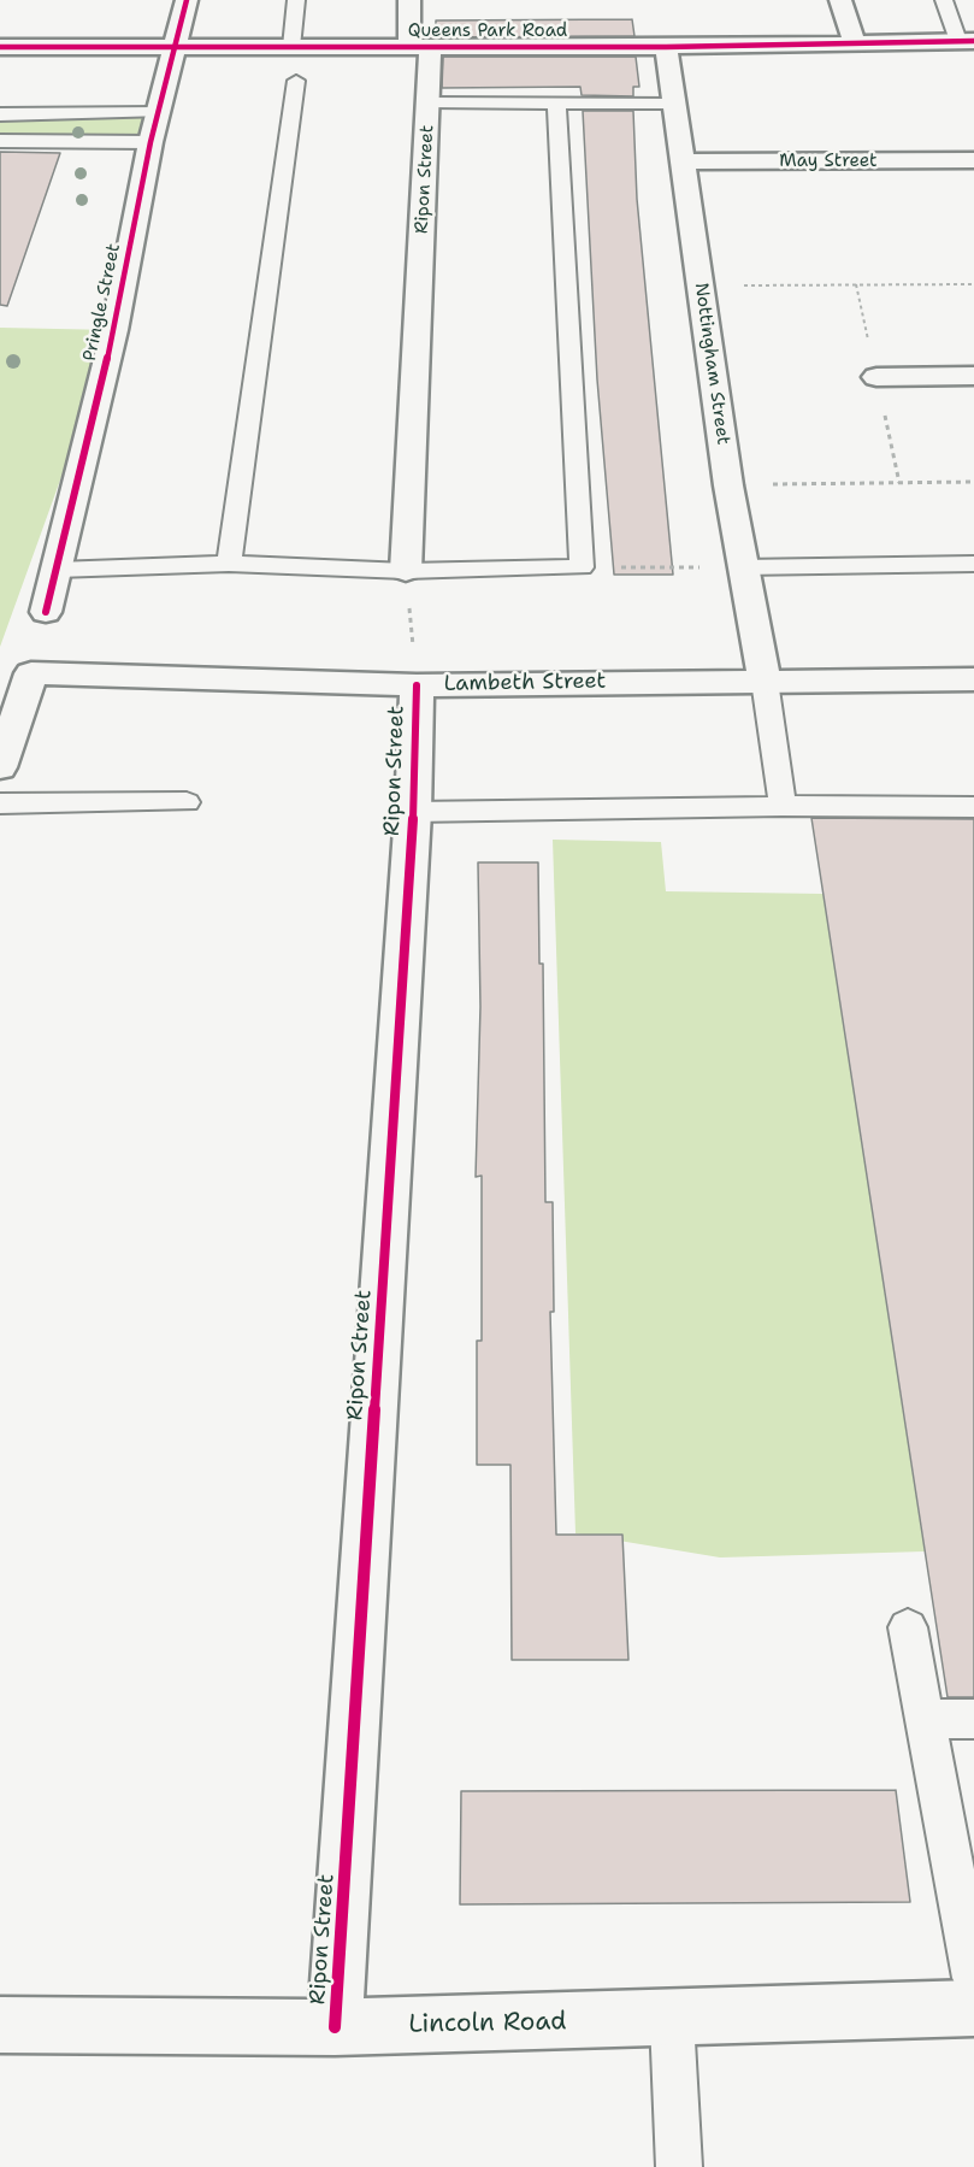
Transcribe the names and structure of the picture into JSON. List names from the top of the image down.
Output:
{
  "streets": {
    "street": [
      "Queens Park Road",
      "May Street",
      "Ripon Street",
      "Pringle Street",
      "Nottingham Street",
      "Lambeth Street",
      "Lincoln Road"
    ]
  },
  "crossings": [
    ["Queens Park Road", "Ripon Street"],
    ["Queens Park Road", "Pringle Street"],
    ["Queens Park Road", "Nottingham Street"],
    ["May Street", "Nottingham Street"],
    ["Ripon Street", "Lambeth Street"],
    ["Ripon Street", "Lincoln Road"],
    ["Nottingham Street", "Lambeth Street"]
  ]
}
